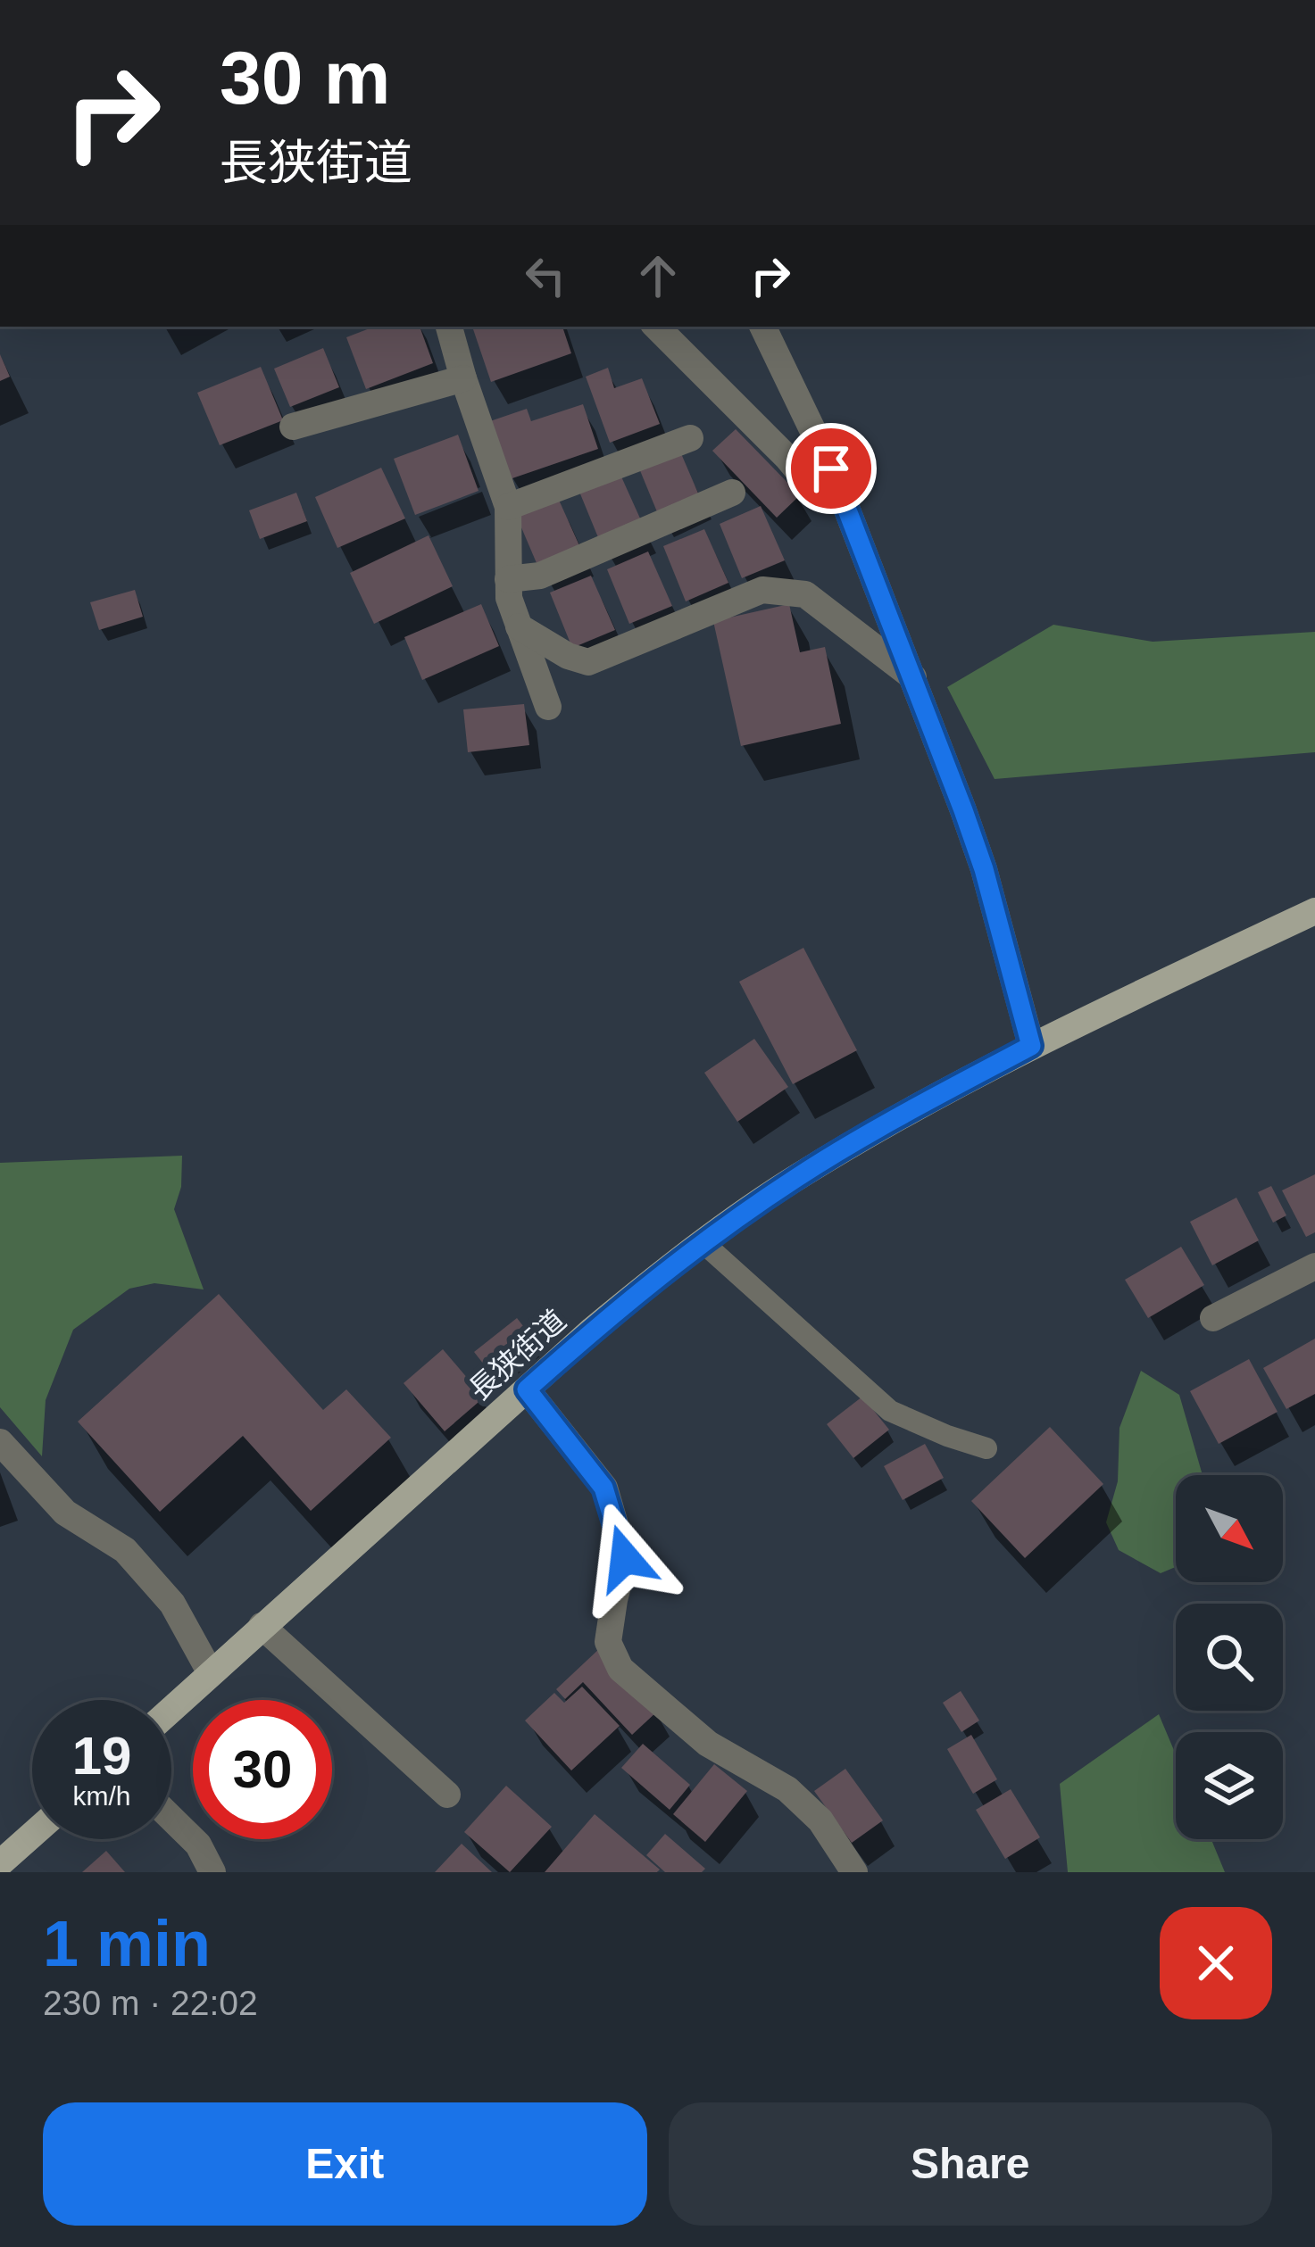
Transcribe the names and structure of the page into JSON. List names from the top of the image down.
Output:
{
  "streets": {
    "main road": ["長狭街道"]
  },
  "north": "bottom right",
  "page": {
    "turn": ["30 m", "長狭街道"],
    "speed": "19 km/h",
    "limit": "30",
    "heading": ["1 min", "230 m · 22:02"],
    "buttons": ["Exit", "Share"]
  }
}
